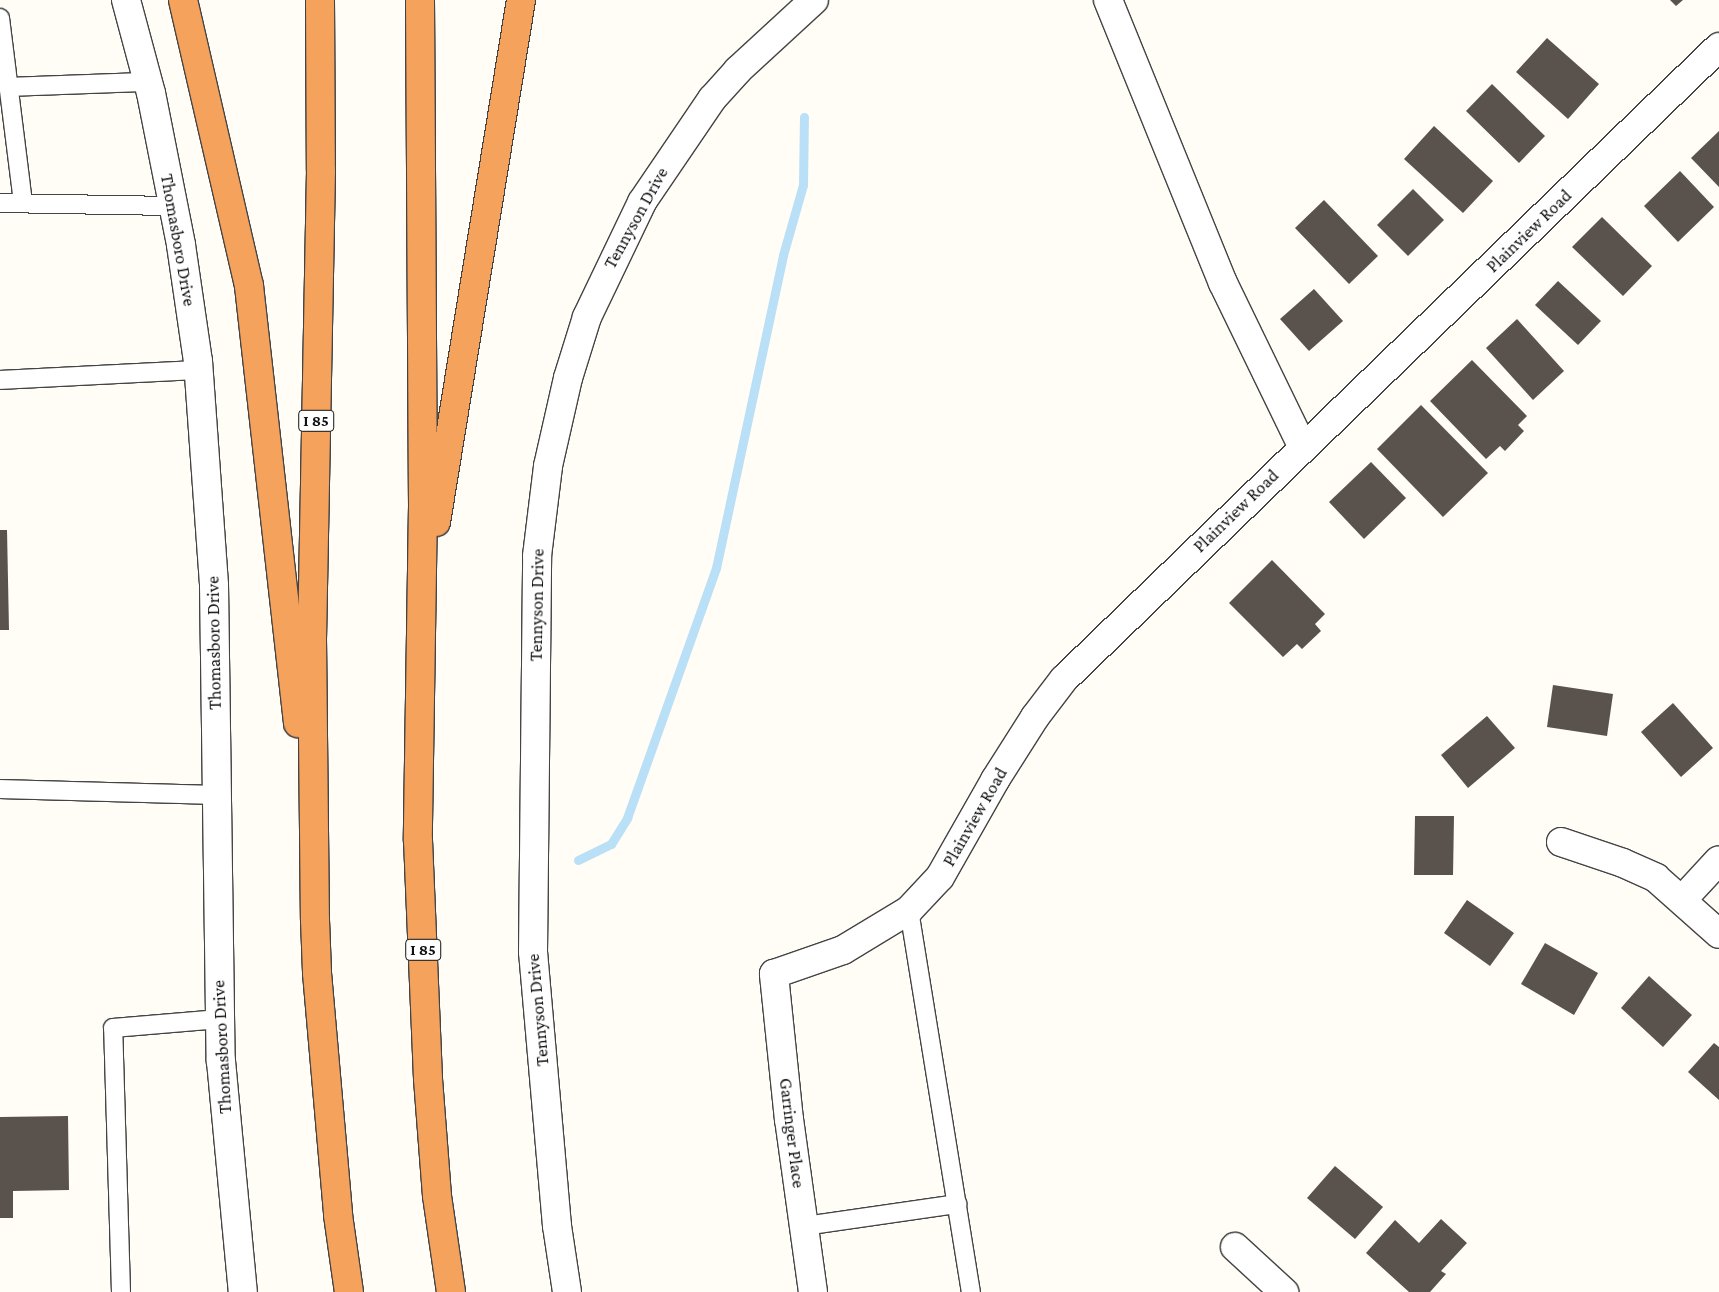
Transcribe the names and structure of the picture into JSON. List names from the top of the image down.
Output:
{
  "streets": {
    "highway": ["I 85"],
    "street": [
      "Tennyson Drive",
      "Plainview Road",
      "Thomasboro Drive",
      "Garringer Place"
    ]
  },
  "crossings": [
    ["Plainview Road", "Garringer Place"]
  ]
}
